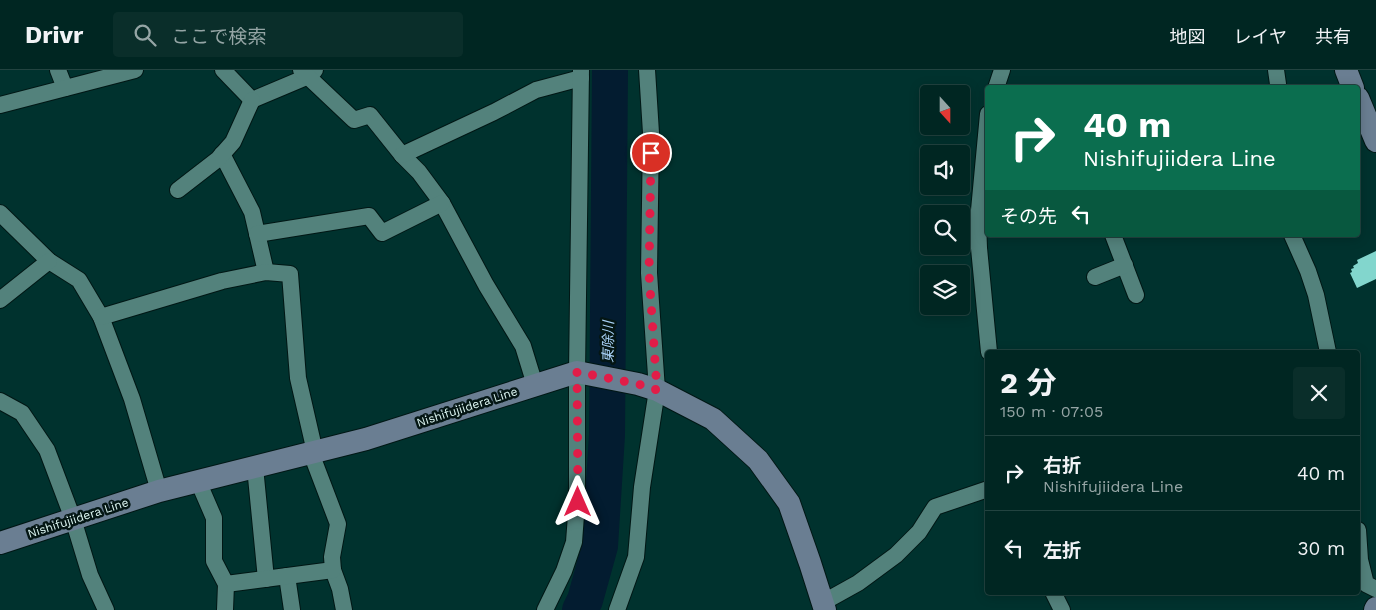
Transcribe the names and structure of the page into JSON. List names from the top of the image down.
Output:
{
  "streets": {
    "main road": ["Nishifujiidera Line"]
  },
  "water": ["東除川"],
  "north": "bottom",
  "page": {
    "header": "Drivr",
    "search": "ここで検索",
    "nav": ["地図", "レイヤ", "共有"],
    "turn": ["40 m", "Nishifujiidera Line"],
    "then": "その先",
    "heading": ["2 分", "150 m · 07:05"],
    "list": [
      {
        "name": "右折",
        "note": "Nishifujiidera Line",
        "value": "40 m"
      },
      {
        "name": "左折",
        "value": "30 m"
      }
    ]
  }
}
